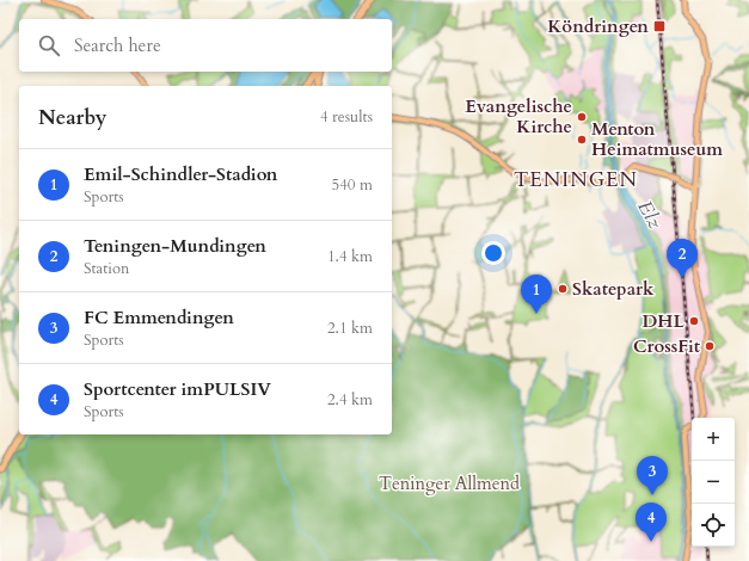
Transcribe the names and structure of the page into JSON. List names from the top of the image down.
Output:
{
  "districts": ["TENINGEN"],
  "water": ["Elz"],
  "parks": ["Teninger Allmend"],
  "places": {
    "transit": ["Köndringen"],
    "other": [
      "Evangelische Kirche",
      "Menton Heimatmuseum",
      "Skatepark",
      "DHL",
      "CrossFit"
    ]
  },
  "page": {
    "search": "Search here",
    "heading": ["Nearby", "4 results"],
    "list": [
      {
        "mark": "1",
        "name": "Emil-Schindler-Stadion",
        "note": "Sports",
        "value": "540 m"
      },
      {
        "mark": "2",
        "name": "Teningen-Mundingen",
        "note": "Station",
        "value": "1.4 km"
      },
      {
        "mark": "3",
        "name": "FC Emmendingen",
        "note": "Sports",
        "value": "2.1 km"
      },
      {
        "mark": "4",
        "name": "Sportcenter imPULSIV",
        "note": "Sports",
        "value": "2.4 km"
      }
    ],
    "pins": [
      "2",
      "1",
      "3",
      "4"
    ],
    "map_buttons": ["+", "−"]
  }
}
